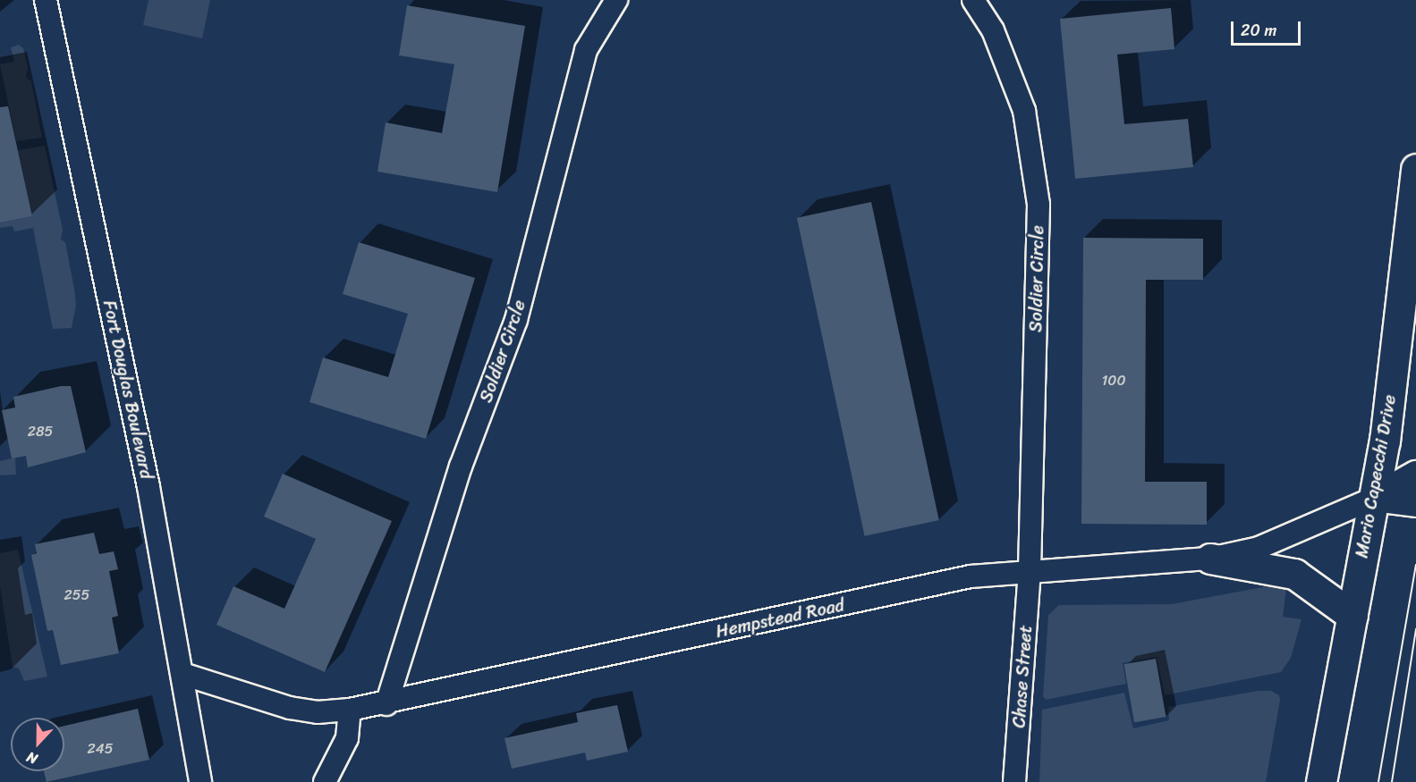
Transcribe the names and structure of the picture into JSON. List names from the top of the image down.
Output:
{
  "streets": {
    "main road": ["Mario Capecchi Drive"],
    "street": [
      "Soldier Circle",
      "Fort Douglas Boulevard",
      "Hempstead Road",
      "Chase Street"
    ]
  },
  "crossings": [
    ["Soldier Circle", "Hempstead Road"],
    ["Soldier Circle", "Chase Street"],
    ["Fort Douglas Boulevard", "Hempstead Road"],
    ["Mario Capecchi Drive", "Hempstead Road"],
    ["Hempstead Road", "Chase Street"]
  ],
  "house_numbers": [
    "100",
    "285",
    "255",
    "245"
  ],
  "scale_bar": "20 m",
  "north": "bottom"
}
